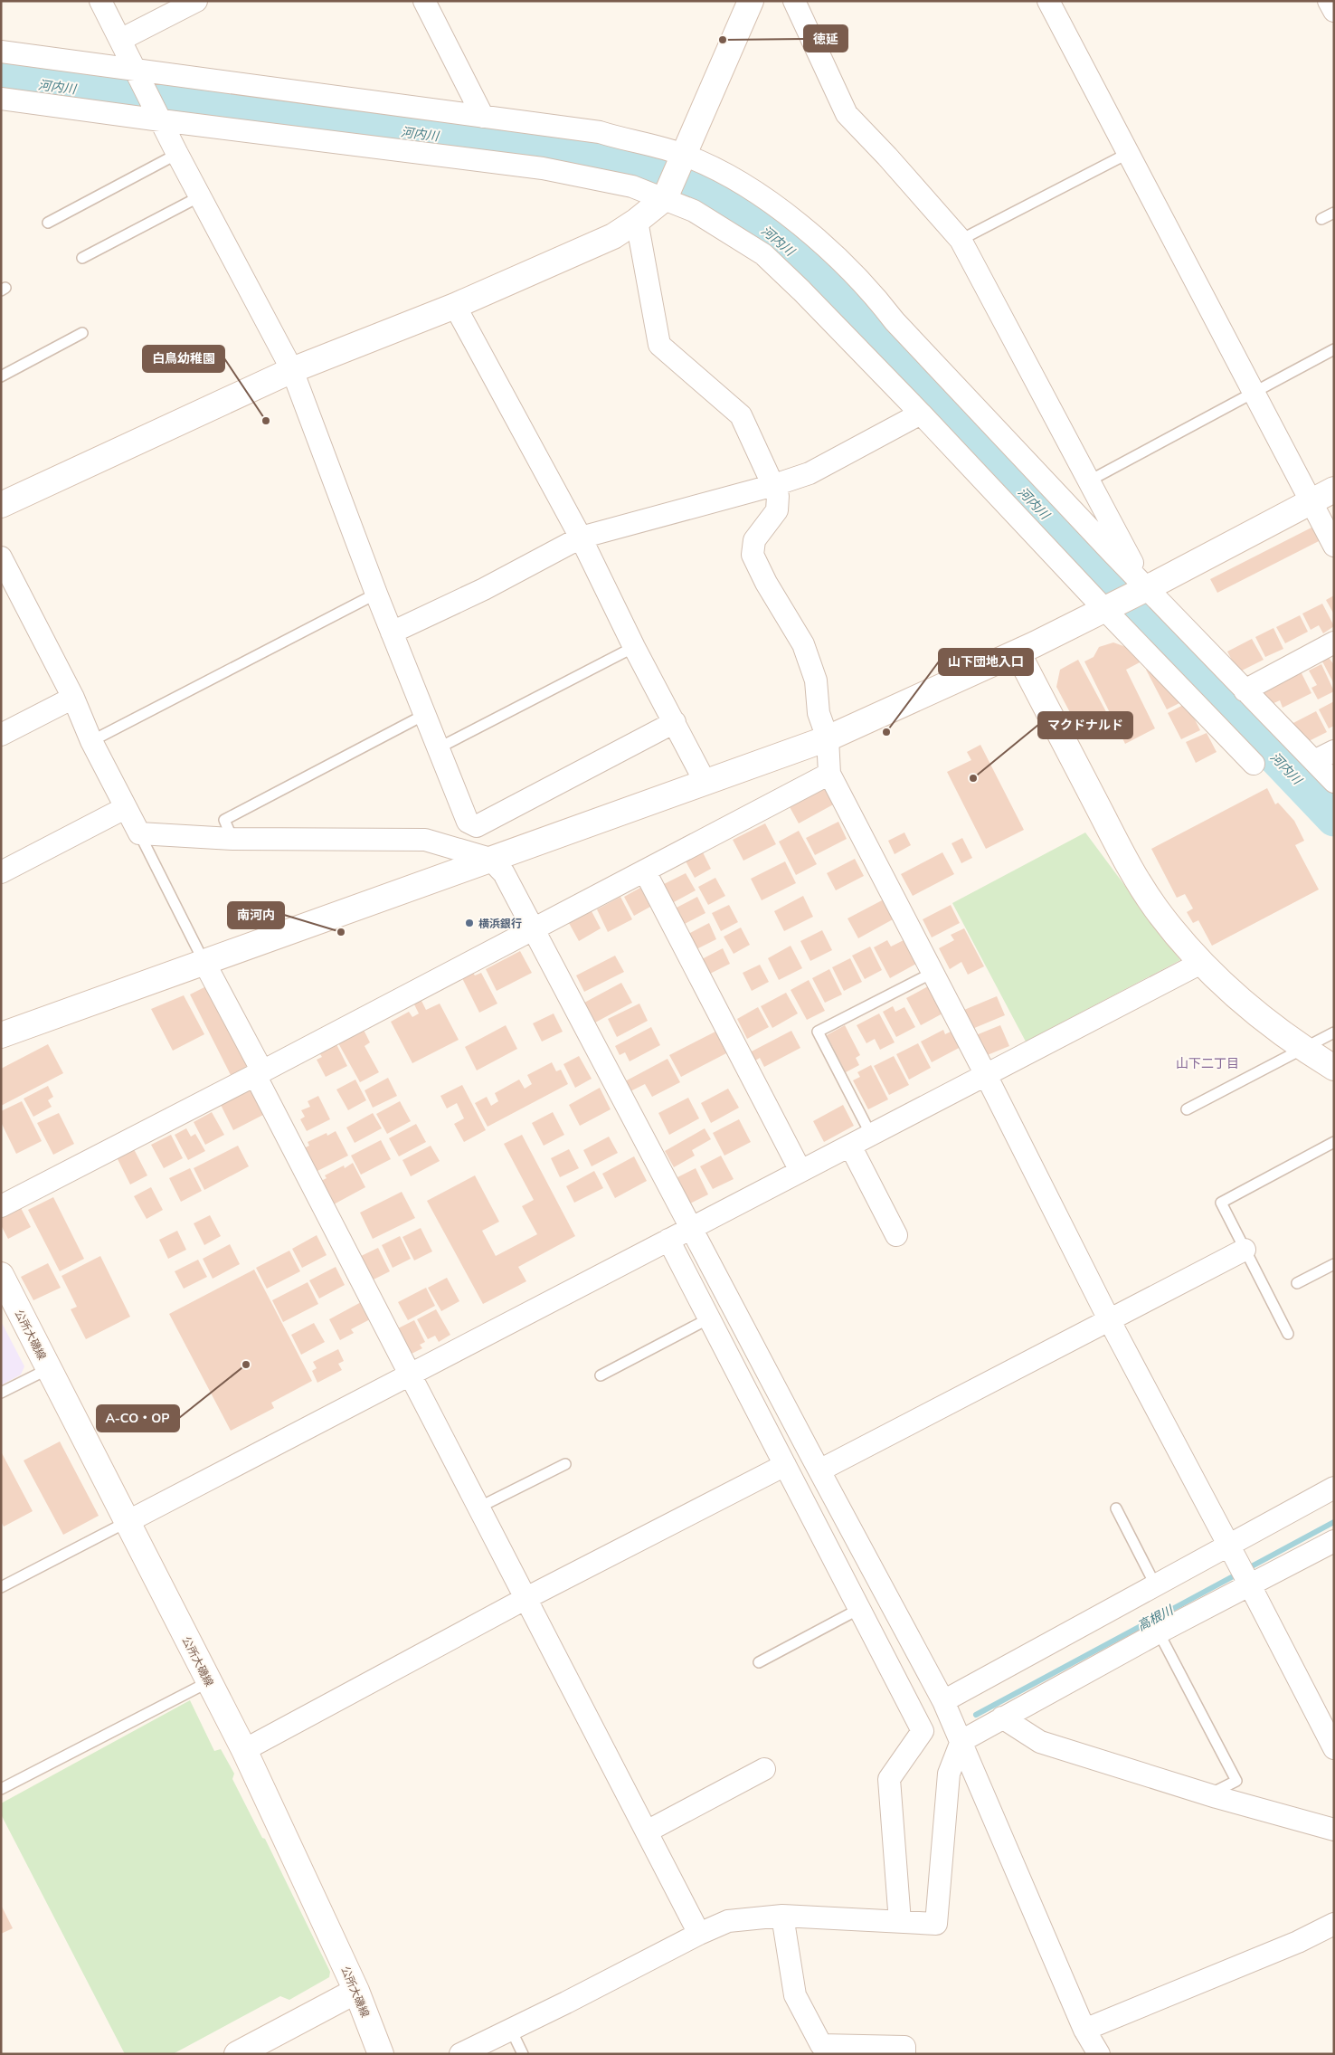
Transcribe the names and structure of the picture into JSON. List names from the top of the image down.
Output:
{
  "streets": {
    "street": ["公所大磯線"]
  },
  "districts": ["山下二丁目"],
  "water": ["河内川", "高根川"],
  "places": [
    "徳延",
    "白鳥幼稚園",
    "山下団地入口",
    "マクドナルド",
    "横浜銀行",
    "南河内",
    "A-CO・OP"
  ]
}
